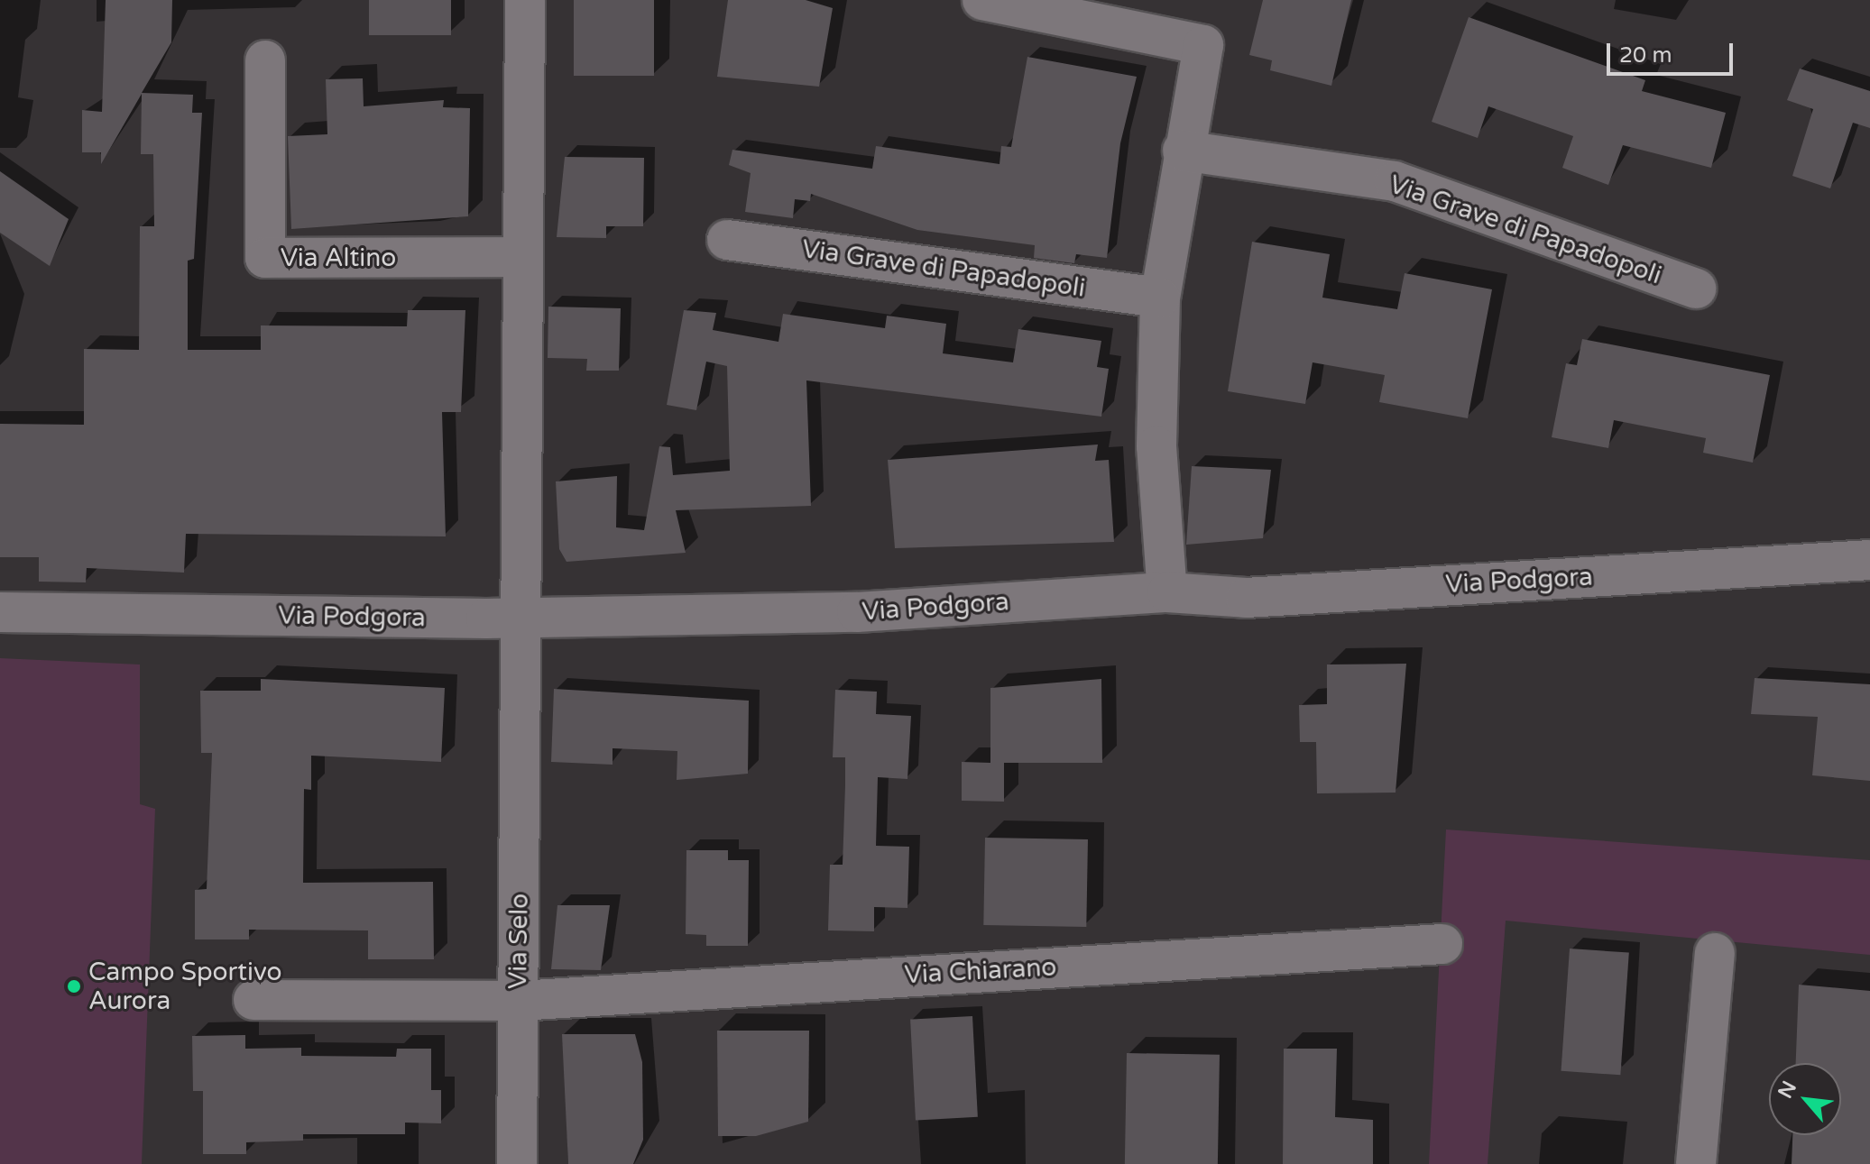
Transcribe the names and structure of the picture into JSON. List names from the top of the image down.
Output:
{
  "streets": {
    "street": [
      "Via Grave di Papadopoli",
      "Via Altino",
      "Via Podgora",
      "Via Selo",
      "Via Chiarano"
    ]
  },
  "crossings": [
    ["Via Podgora", "Via Selo"],
    ["Via Selo", "Via Chiarano"]
  ],
  "places": ["Campo Sportivo Aurora"],
  "scale_bar": "20 m",
  "north": "top left"
}
